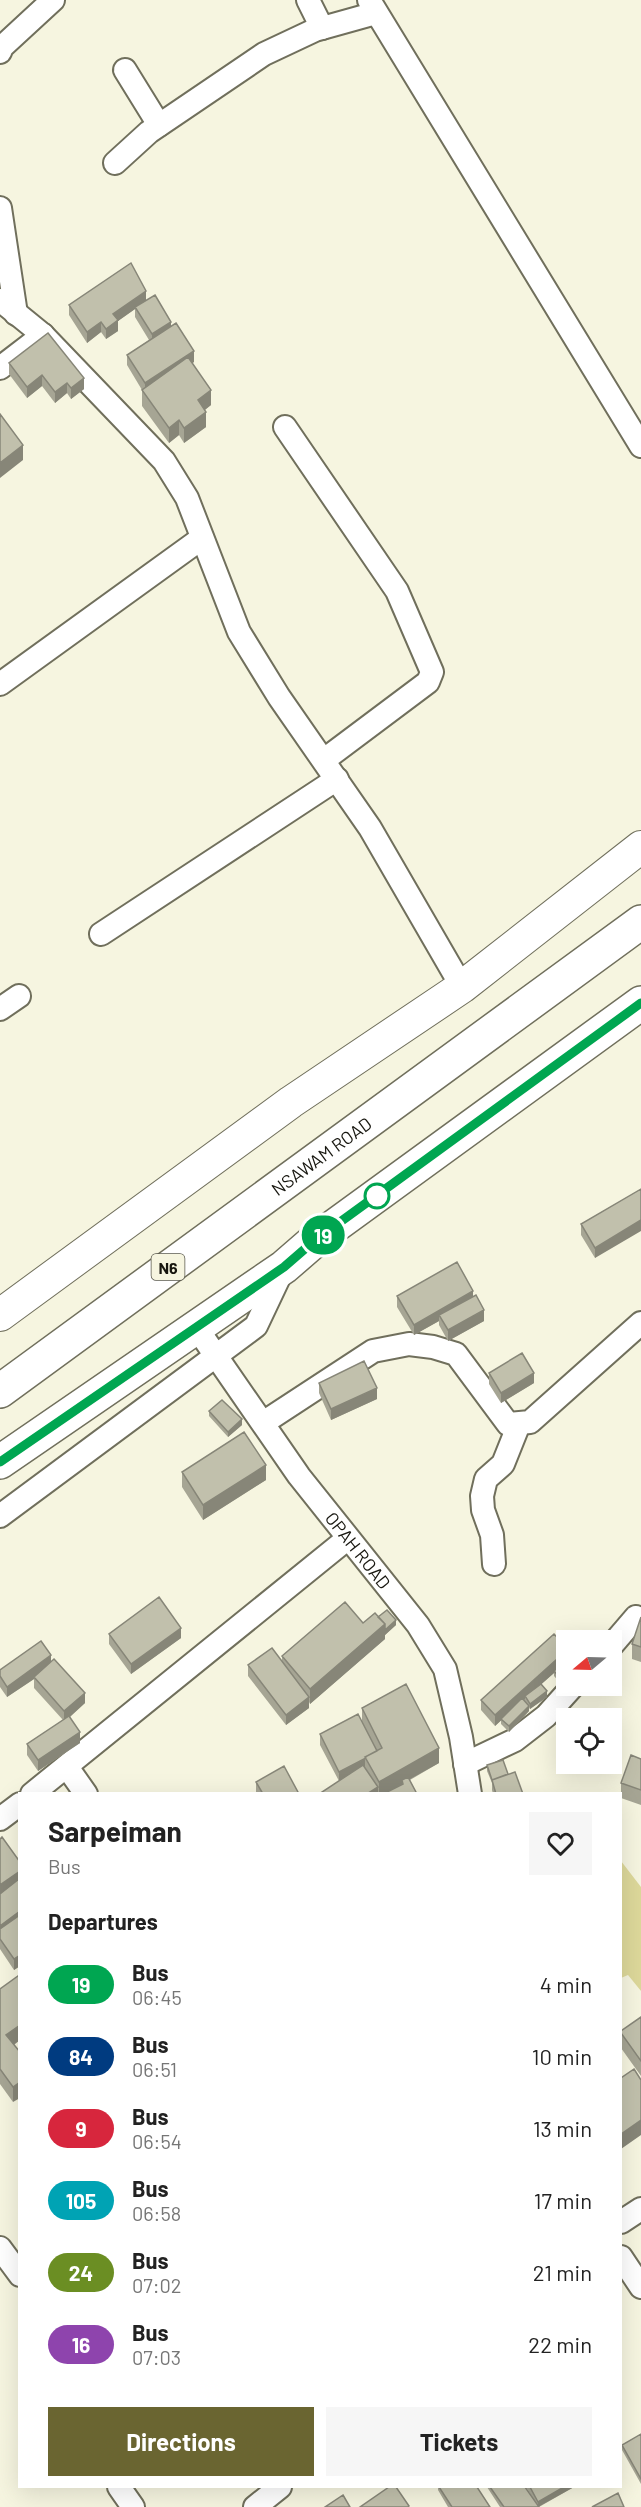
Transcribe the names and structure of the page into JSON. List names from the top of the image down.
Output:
{
  "streets": {
    "highway": ["NSAWAM ROAD", "N6"],
    "street": ["OPAH ROAD"]
  },
  "lines": ["bus line 19"],
  "north": "left",
  "page": {
    "on_map": "19",
    "heading": [
      ["Sarpeiman", "Bus"],
      "Departures"
    ],
    "list": [
      {
        "mark": "19",
        "name": "Bus",
        "note": "06:45",
        "value": "4 min"
      },
      {
        "mark": "84",
        "name": "Bus",
        "note": "06:51",
        "value": "10 min"
      },
      {
        "mark": "9",
        "name": "Bus",
        "note": "06:54",
        "value": "13 min"
      },
      {
        "mark": "105",
        "name": "Bus",
        "note": "06:58",
        "value": "17 min"
      },
      {
        "mark": "24",
        "name": "Bus",
        "note": "07:02",
        "value": "21 min"
      },
      {
        "mark": "16",
        "name": "Bus",
        "note": "07:03",
        "value": "22 min"
      }
    ],
    "buttons": ["Directions", "Tickets"]
  }
}
